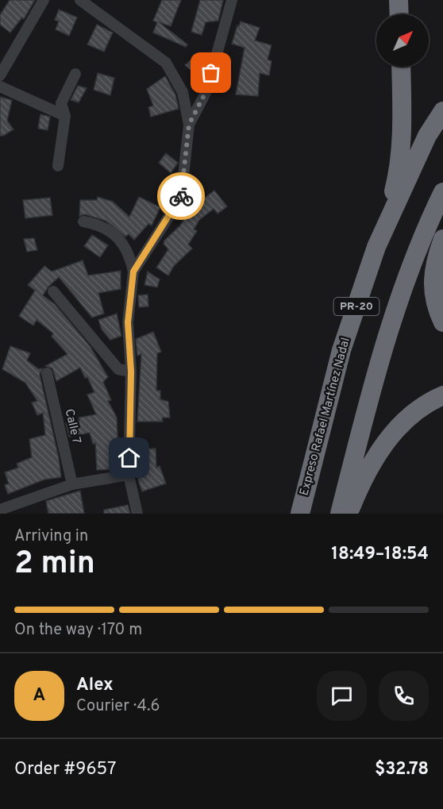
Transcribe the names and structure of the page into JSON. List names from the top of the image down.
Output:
{
  "streets": {
    "highway": ["PR-20", "Expreso Rafael Martínez Nadal"],
    "street": ["Calle 7"]
  },
  "north": "top right",
  "page": {
    "heading": ["2 min", "Arriving in", "18:49–18:54"],
    "panel": [
      "Alex",
      "Courier · 4.6",
      "Order #9657",
      "$32.78"
    ],
    "bar": "On the way · 170 m",
    "round": "A"
  }
}
